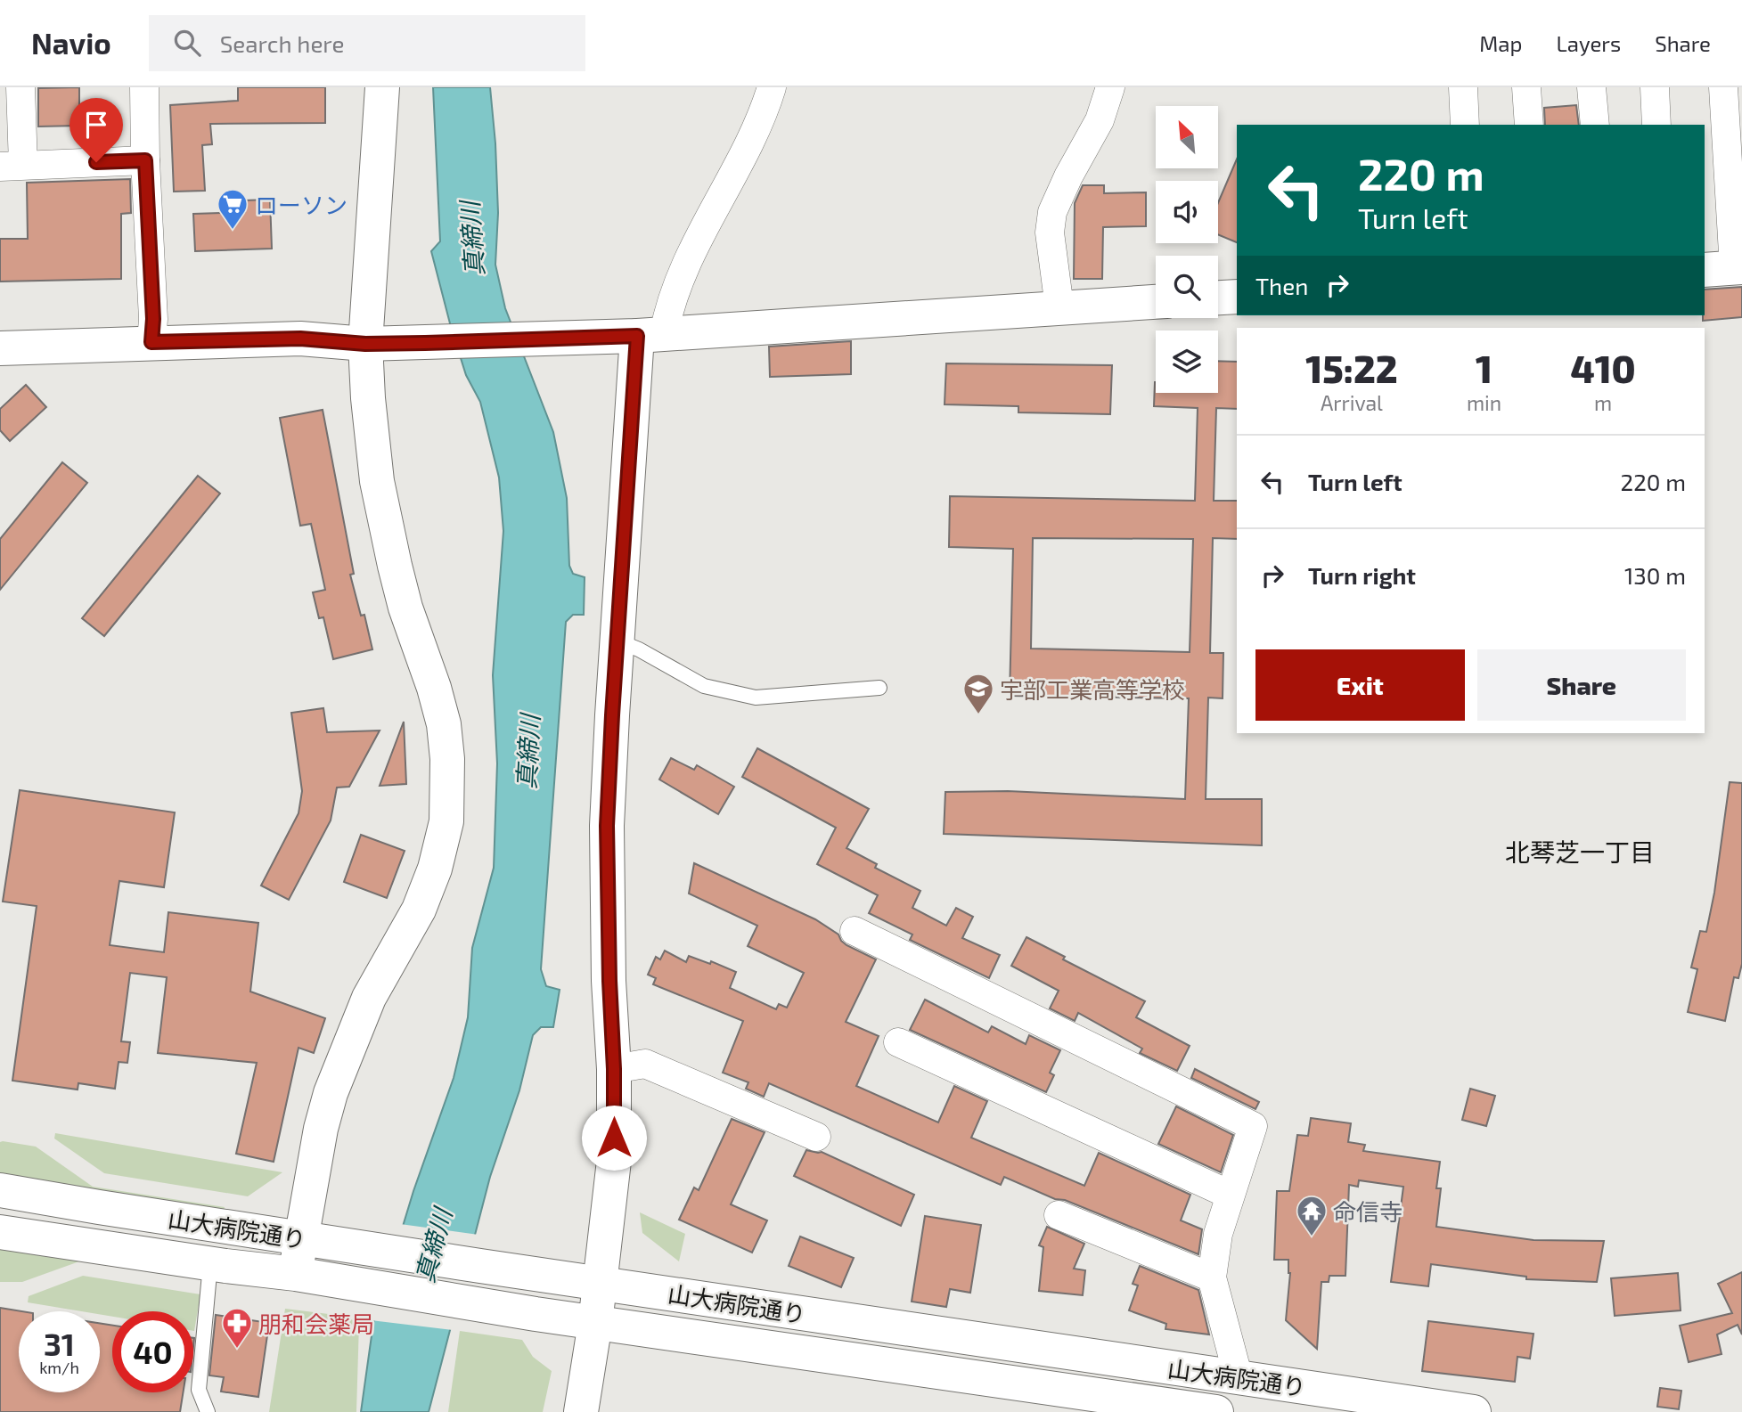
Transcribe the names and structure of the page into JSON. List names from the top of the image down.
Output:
{
  "streets": {
    "street": ["山大病院通り"]
  },
  "districts": ["北琴芝一丁目"],
  "water": ["真締川"],
  "places": {
    "supermarket": ["ローソン"],
    "school or university": ["宇部工業高等学校"],
    "temple": ["命信寺"],
    "pharmacy": ["朋和会薬局"]
  },
  "north": "top left",
  "page": {
    "header": "Navio",
    "search": "Search here",
    "nav": ["Map", "Layers", "Share"],
    "turn": ["220 m", "Turn left"],
    "then": "Then",
    "eta": [
      "15:22",
      "Arrival",
      "1",
      "min",
      "410",
      "m"
    ],
    "list": [
      {
        "name": "Turn left",
        "value": "220 m"
      },
      {
        "name": "Turn right",
        "value": "130 m"
      }
    ],
    "buttons": ["Exit", "Share"],
    "speed": "31 km/h",
    "limit": "40"
  }
}
